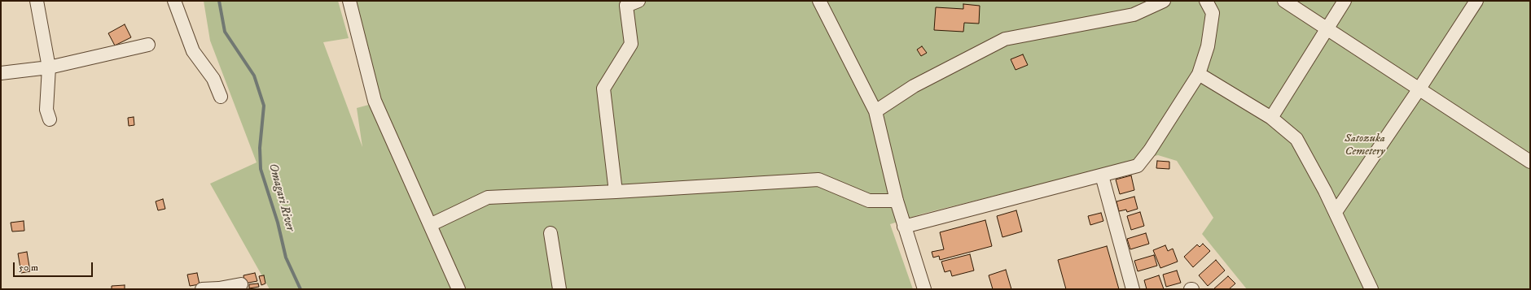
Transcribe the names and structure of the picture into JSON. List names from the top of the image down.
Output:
{
  "water": ["Omagari River"],
  "parks": ["Satozuka Cemetery"],
  "scale_bar": "50 m"
}
